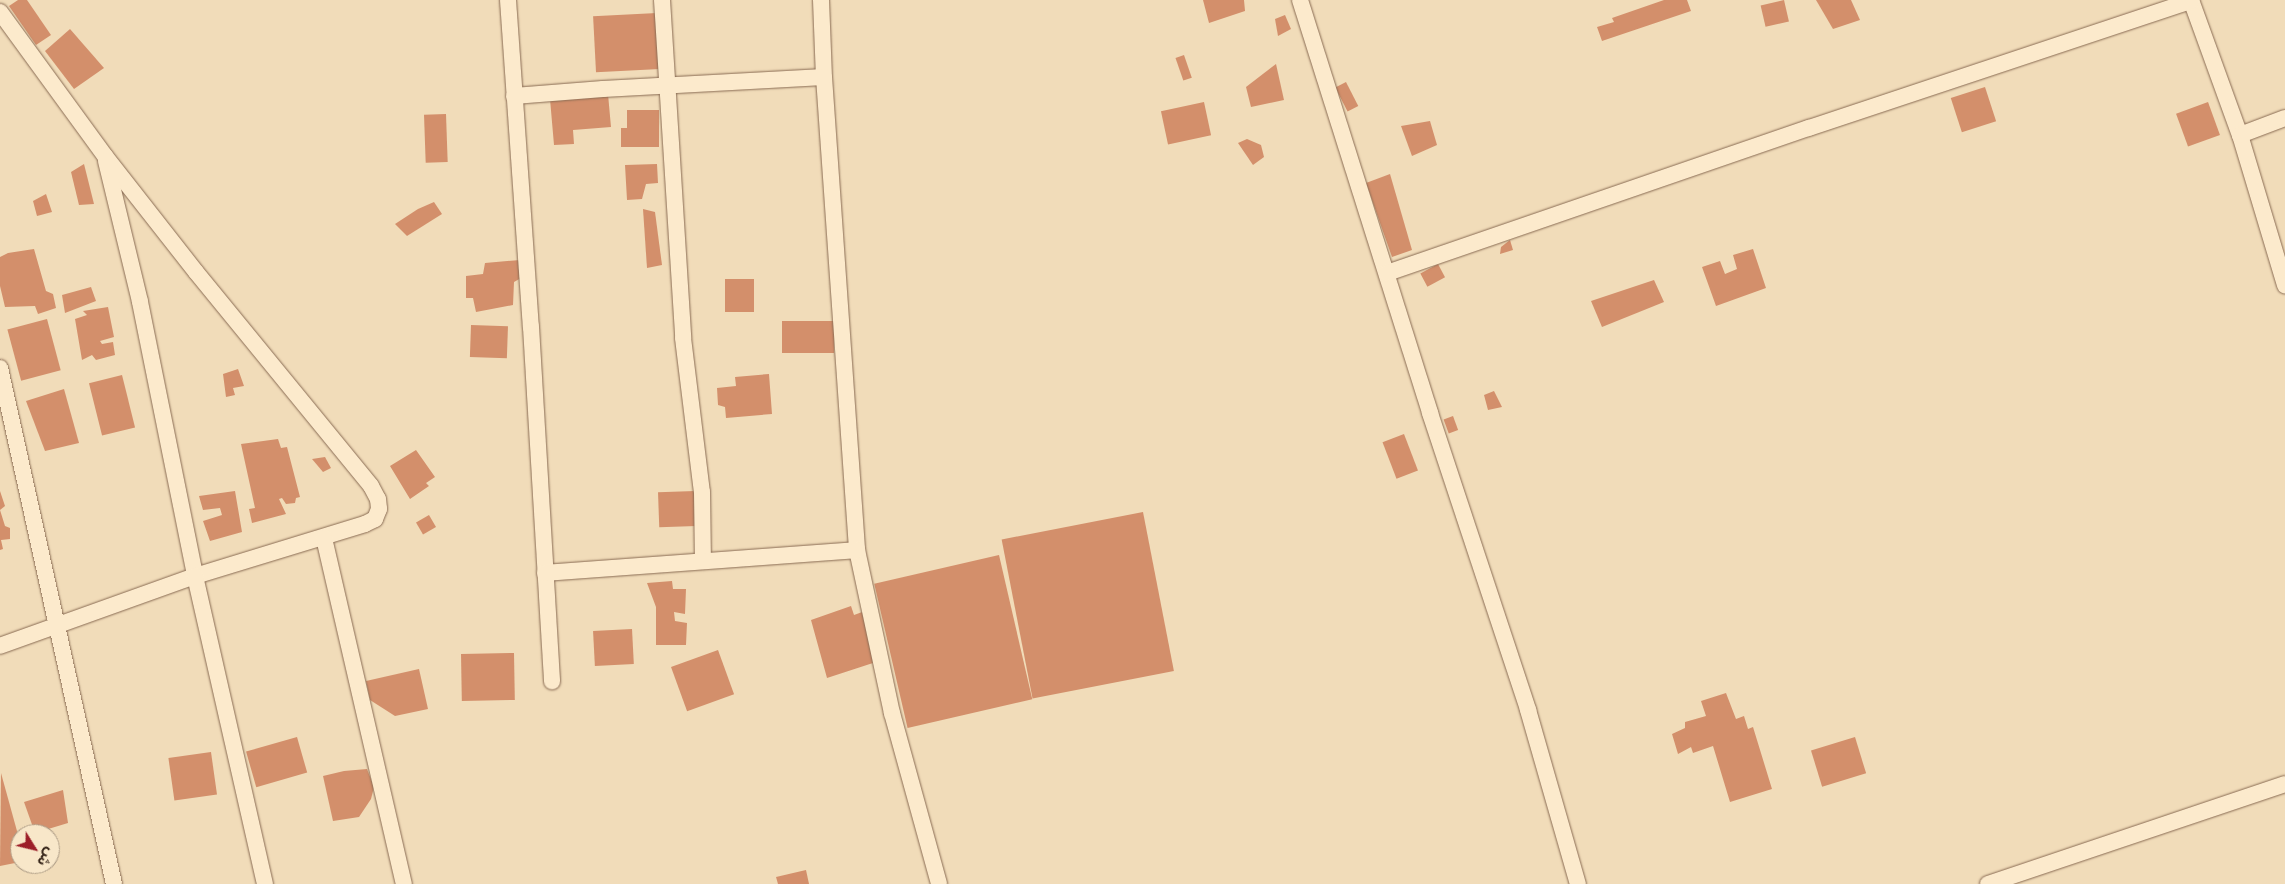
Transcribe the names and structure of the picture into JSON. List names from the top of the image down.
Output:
{
  "north": "bottom right"
}
